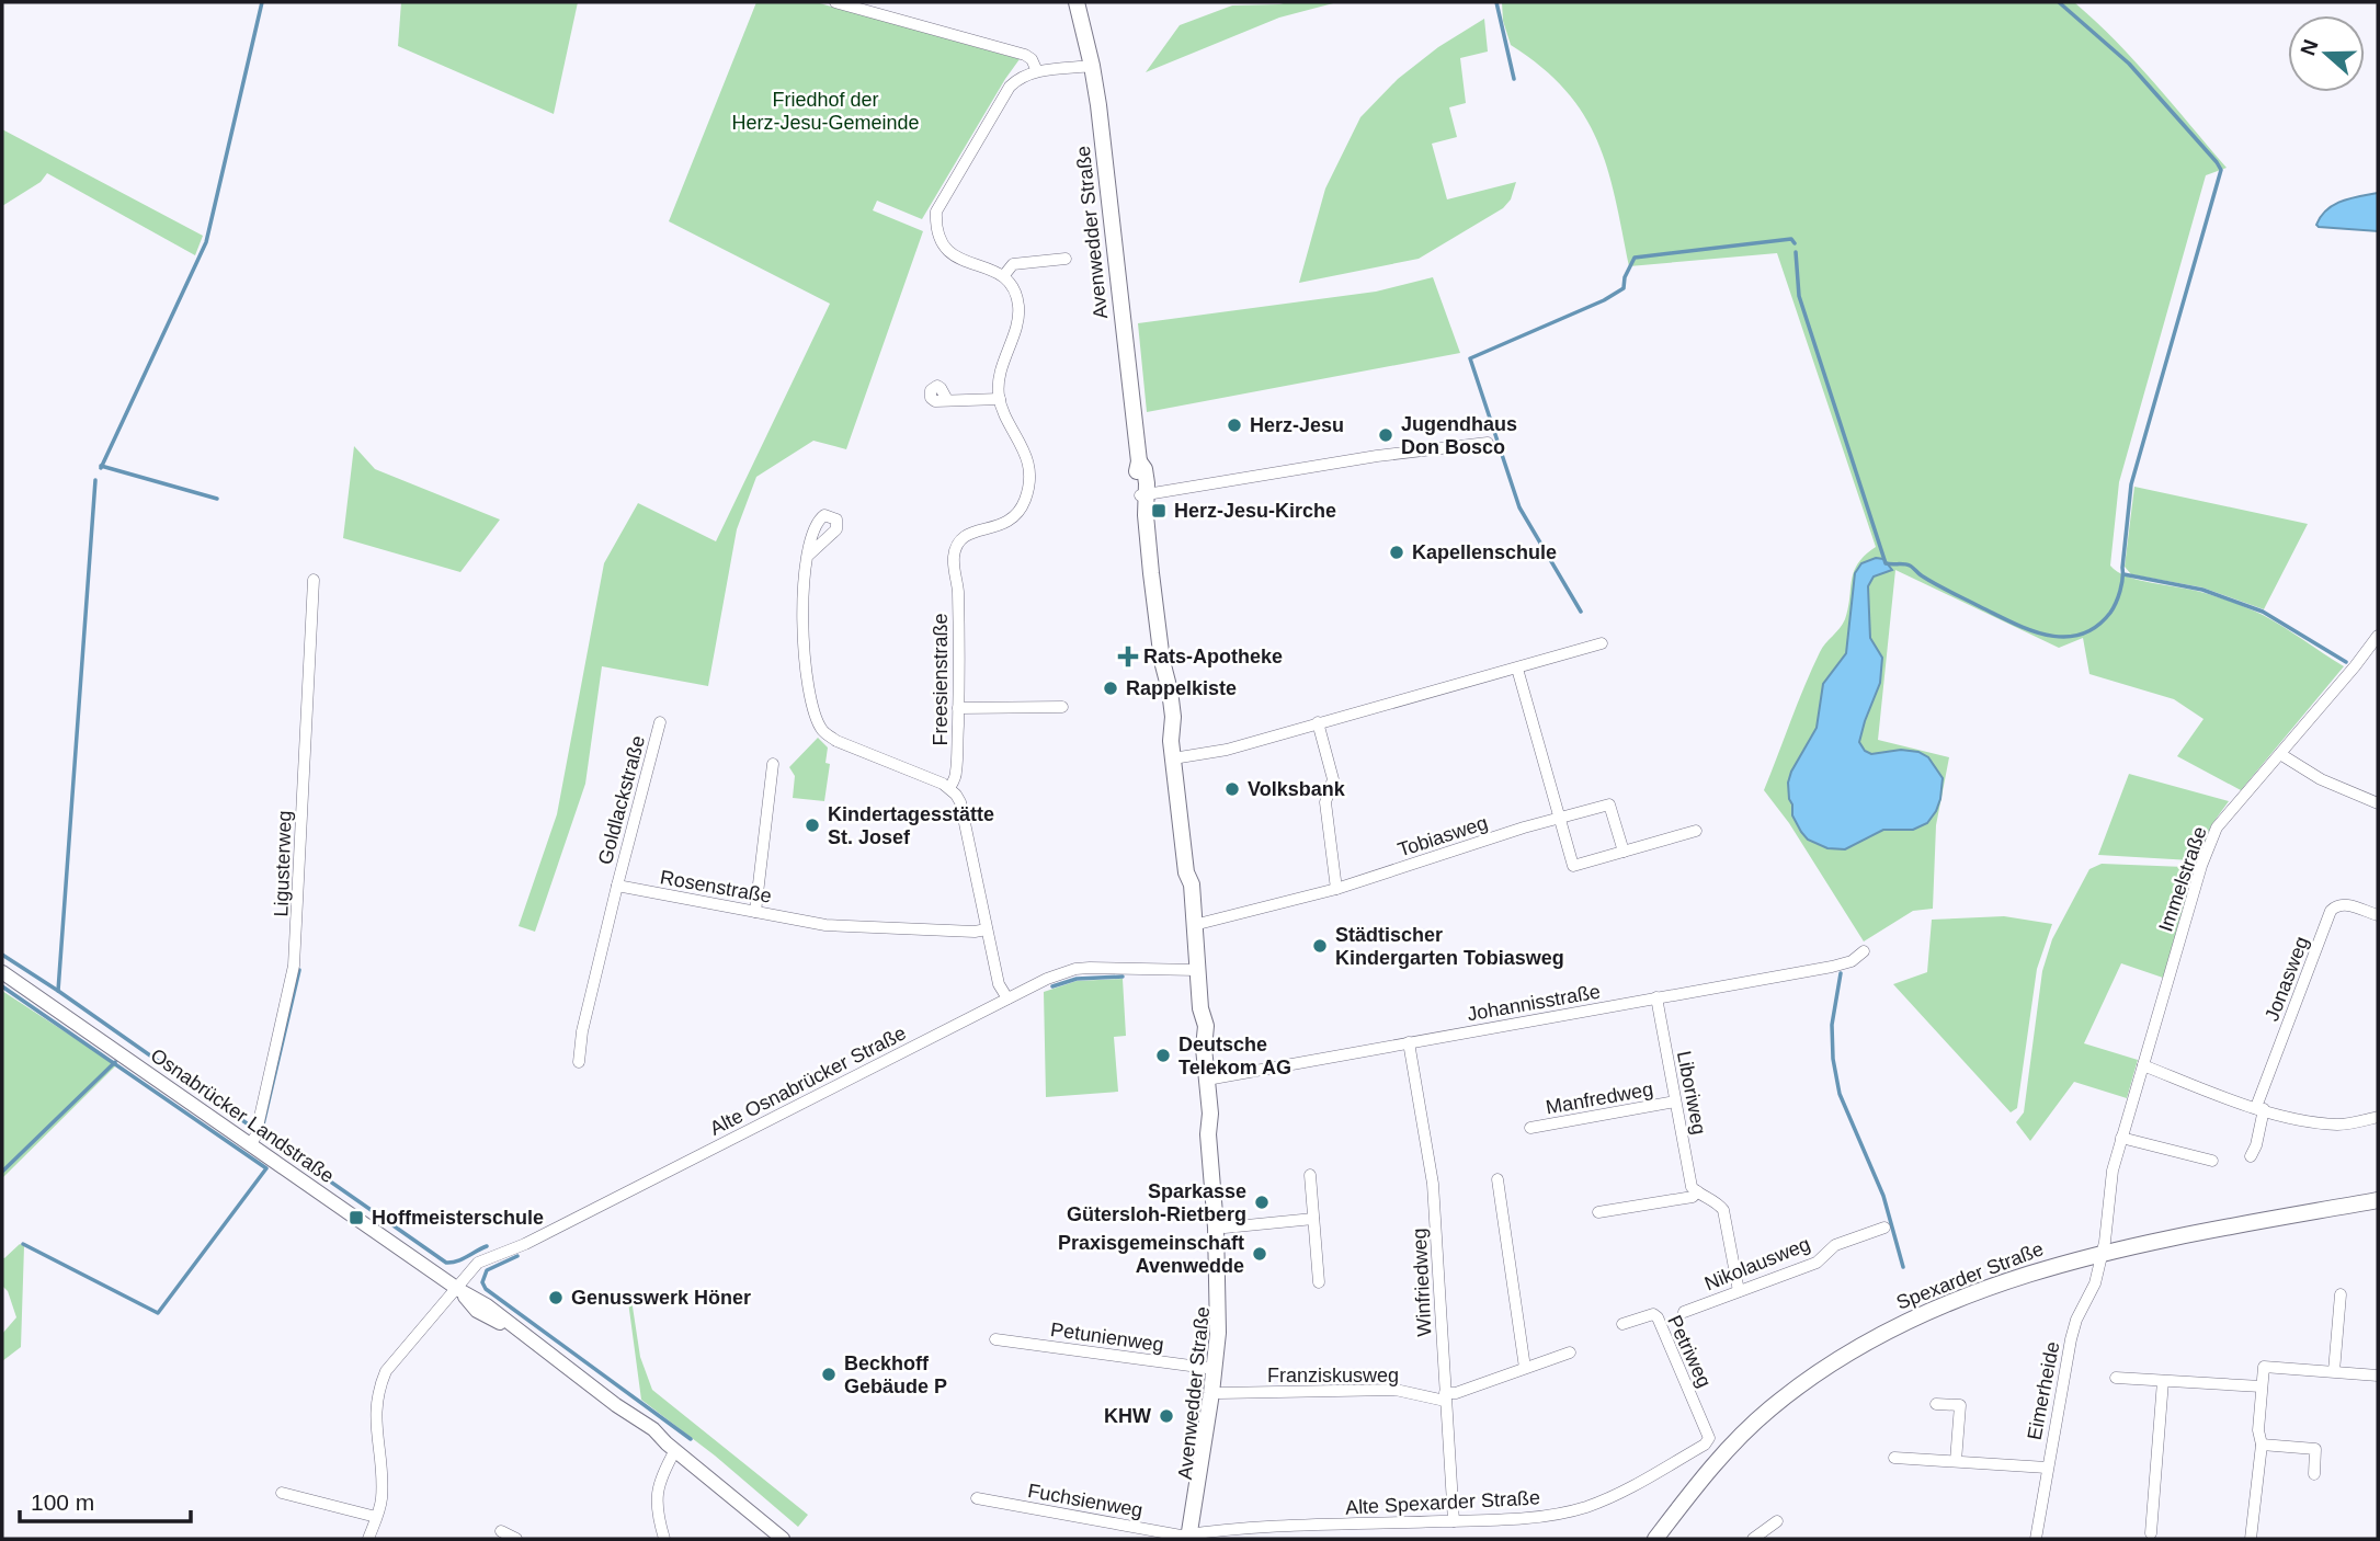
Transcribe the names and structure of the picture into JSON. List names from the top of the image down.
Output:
{
  "streets": {
    "main road": ["Avenwedder Straße", "Spexarder Straße"],
    "street": [
      "Freesienstraße",
      "Goldlackstraße",
      "Tobiasweg",
      "Ligusterweg",
      "Immelstraße",
      "Rosenstraße",
      "Jonasweg",
      "Johannisstraße",
      "Alte Osnabrücker Straße",
      "Liboriweg",
      "Manfredweg",
      "Osnabrücker Landstraße",
      "Nikolausweg",
      "Winfriedweg",
      "Petunienweg",
      "Petriweg",
      "Franziskusweg",
      "Eimerheide",
      "Fuchsienweg",
      "Alte Spexarder Straße"
    ]
  },
  "crossings": [
    ["Avenwedder Straße", "Tobiasweg"],
    ["Avenwedder Straße", "Johannisstraße"],
    ["Avenwedder Straße", "Alte Osnabrücker Straße"],
    ["Avenwedder Straße", "Petunienweg"],
    ["Avenwedder Straße", "Franziskusweg"],
    ["Avenwedder Straße", "Fuchsienweg"],
    ["Avenwedder Straße", "Alte Spexarder Straße"],
    ["Goldlackstraße", "Rosenstraße"],
    ["Ligusterweg", "Osnabrücker Landstraße"],
    ["Immelstraße", "Spexarder Straße"],
    ["Immelstraße", "Eimerheide"],
    ["Johannisstraße", "Liboriweg"],
    ["Johannisstraße", "Winfriedweg"],
    ["Alte Osnabrücker Straße", "Osnabrücker Landstraße"],
    ["Liboriweg", "Manfredweg"],
    ["Spexarder Straße", "Eimerheide"],
    ["Winfriedweg", "Franziskusweg"],
    ["Winfriedweg", "Alte Spexarder Straße"],
    ["Petriweg", "Alte Spexarder Straße"],
    ["Fuchsienweg", "Alte Spexarder Straße"]
  ],
  "parks": ["Friedhof der Herz-Jesu-Gemeinde"],
  "places": {
    "other": [
      "Herz-Jesu",
      "Jugendhaus Don Bosco",
      "Kapellenschule",
      "Rappelkiste",
      "Volksbank",
      "Kindertagesstätte St. Josef",
      "Städtischer Kindergarten Tobiasweg",
      "Deutsche Telekom AG",
      "Sparkasse Gütersloh-Rietberg",
      "Praxisgemeinschaft Avenwedde",
      "Genusswerk Höner",
      "Beckhoff Gebäude P",
      "KHW"
    ],
    "transit": ["Herz-Jesu-Kirche", "Hoffmeisterschule"],
    "health": ["Rats-Apotheke"]
  },
  "scale_bar": "100 m",
  "north": "left"
}
